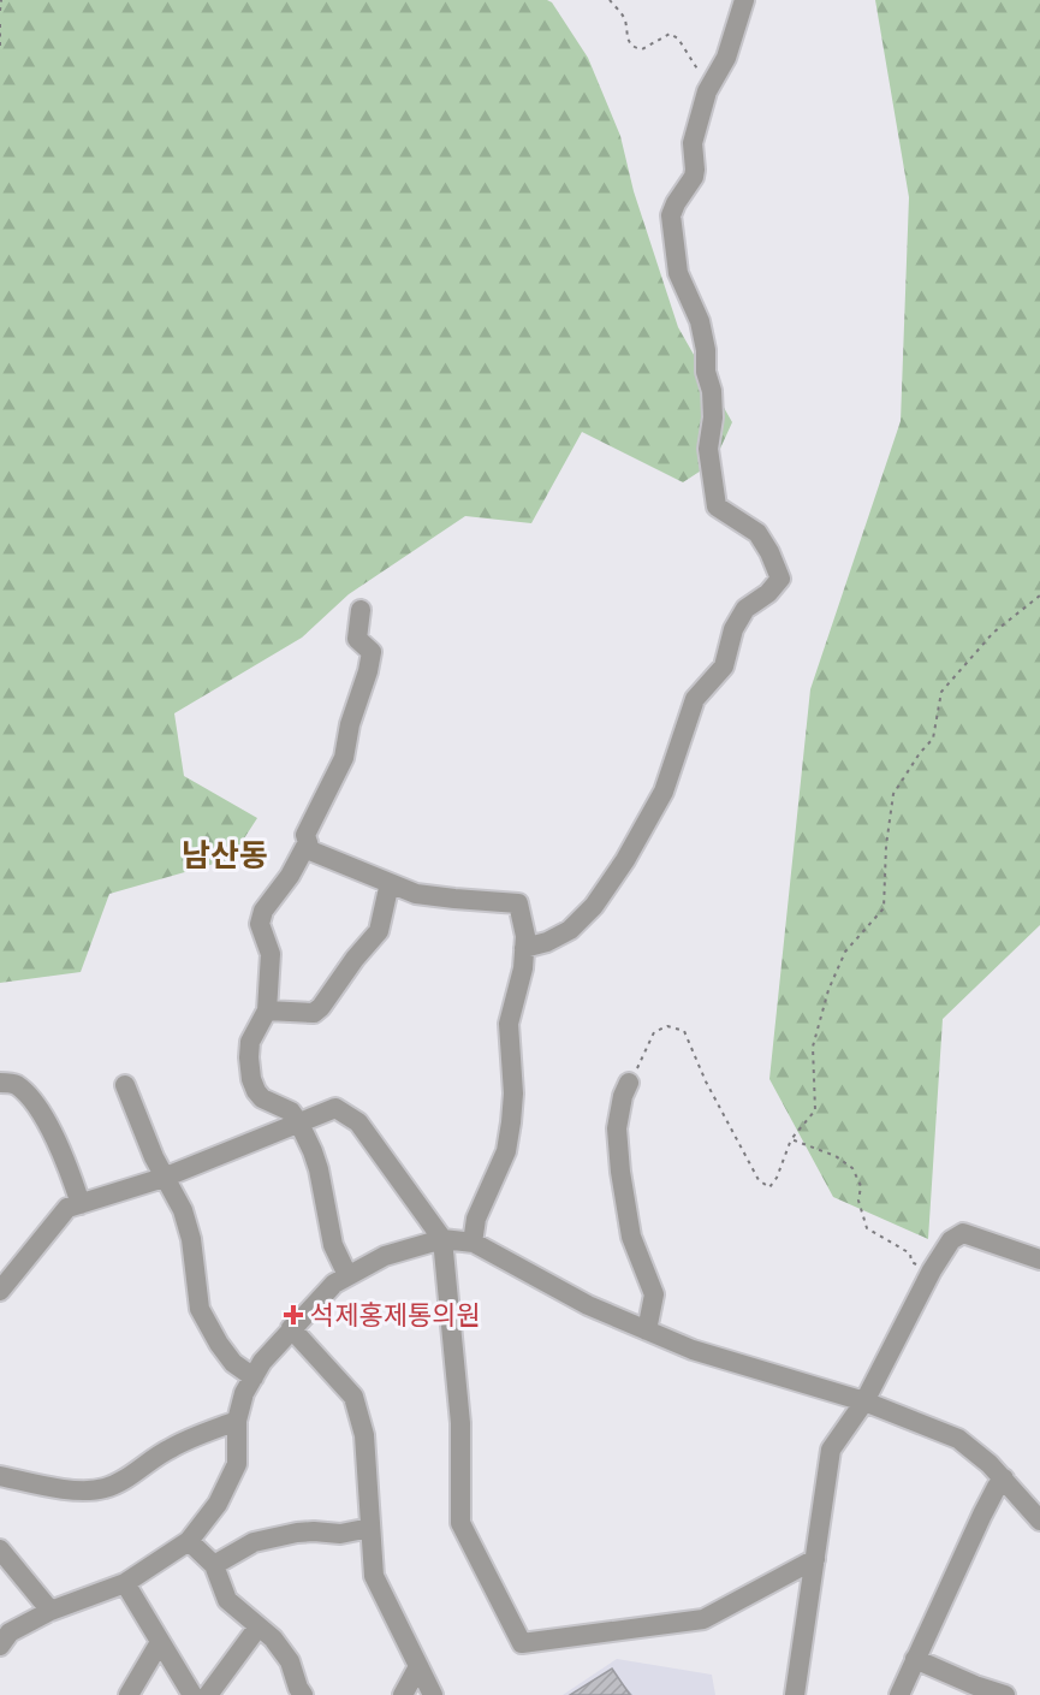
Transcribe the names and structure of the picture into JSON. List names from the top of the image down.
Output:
{
  "districts": ["남산동"],
  "places": {
    "health": ["석제홍제통의원"]
  }
}
